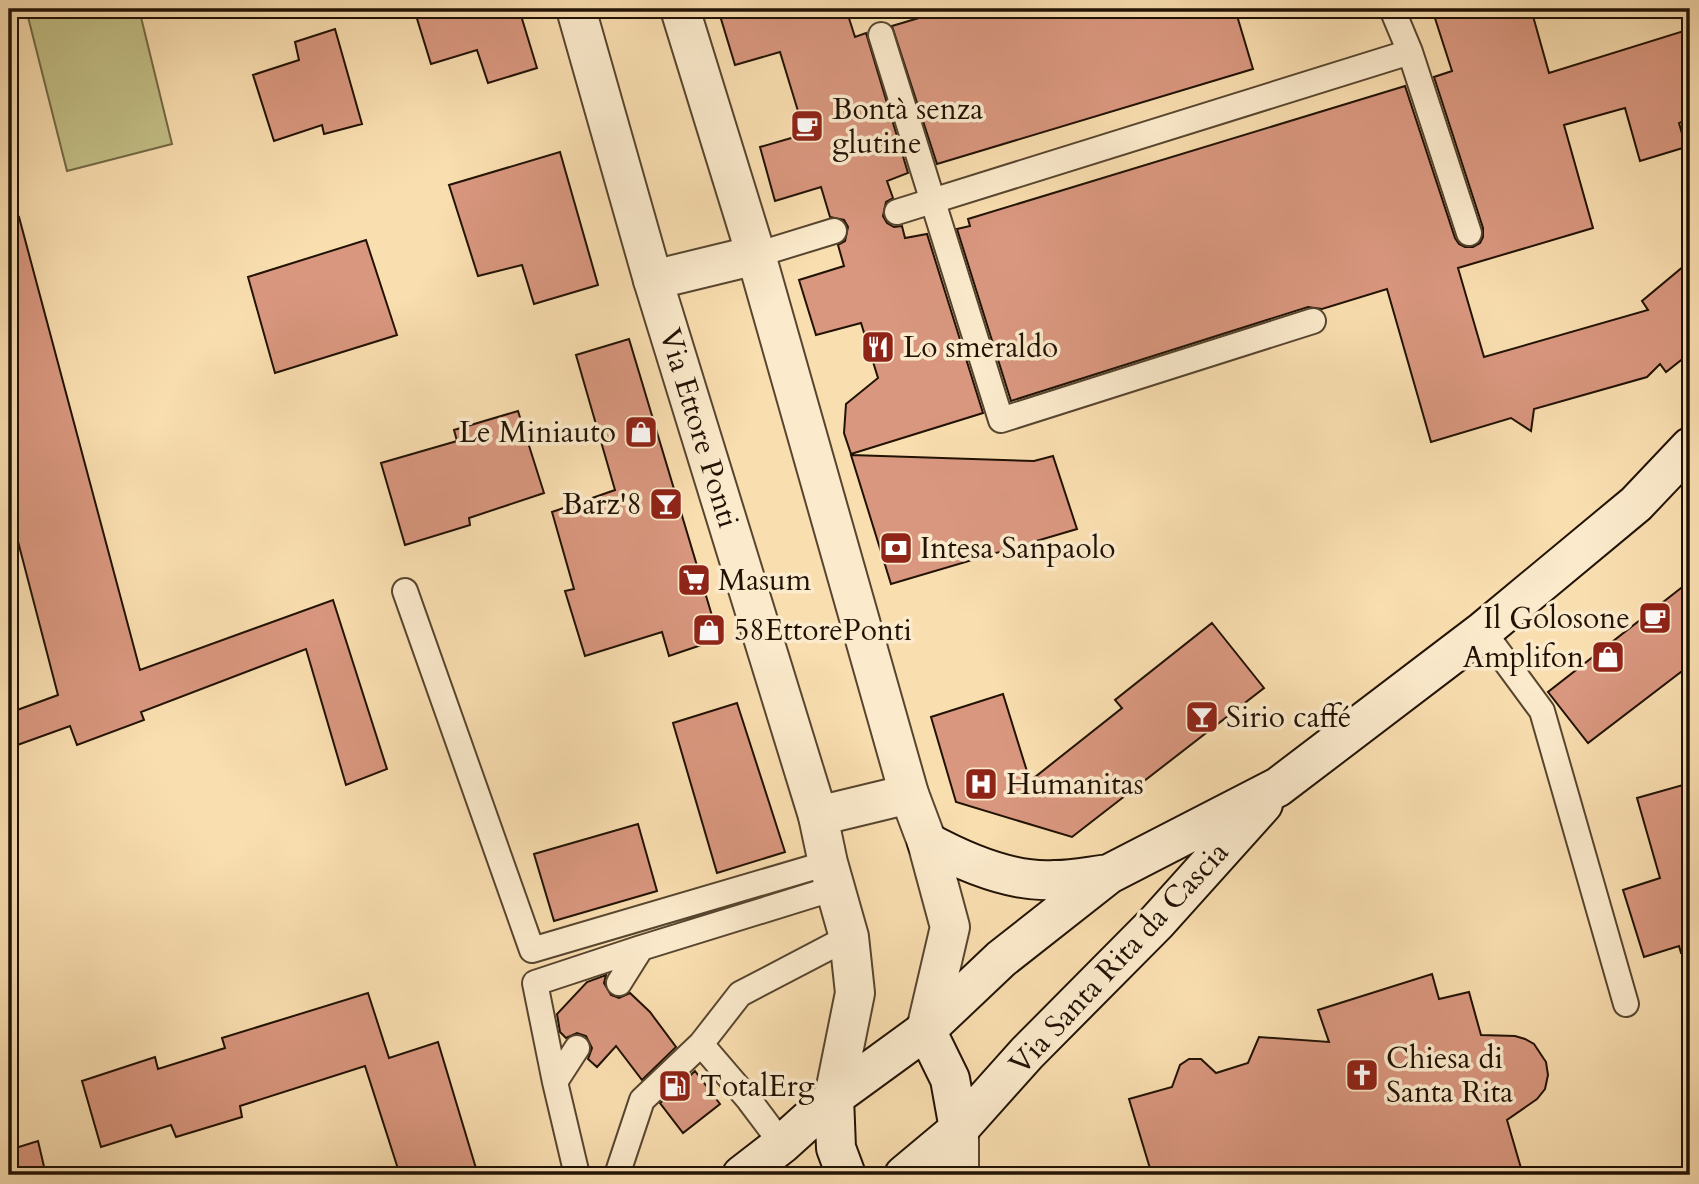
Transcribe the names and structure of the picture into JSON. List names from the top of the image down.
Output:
{
  "streets": {
    "street": ["Via Ettore Ponti", "Via Santa Rita da Cascia"]
  },
  "crossings": [
    ["Via Ettore Ponti", "Via Santa Rita da Cascia"]
  ],
  "places": {
    "cafe": ["Bontà senza glutine", "Il Golosone"],
    "restaurant": ["Lo smeraldo"],
    "shop": ["Le Miniauto", "58EttorePonti", "Amplifon"],
    "bar": ["Barz'8", "Sirio caffé"],
    "bank": ["Intesa Sanpaolo"],
    "supermarket": ["Masum"],
    "hospital": ["Humanitas"],
    "church": ["Chiesa di Santa Rita"],
    "fuel station": ["TotalErg"]
  }
}
